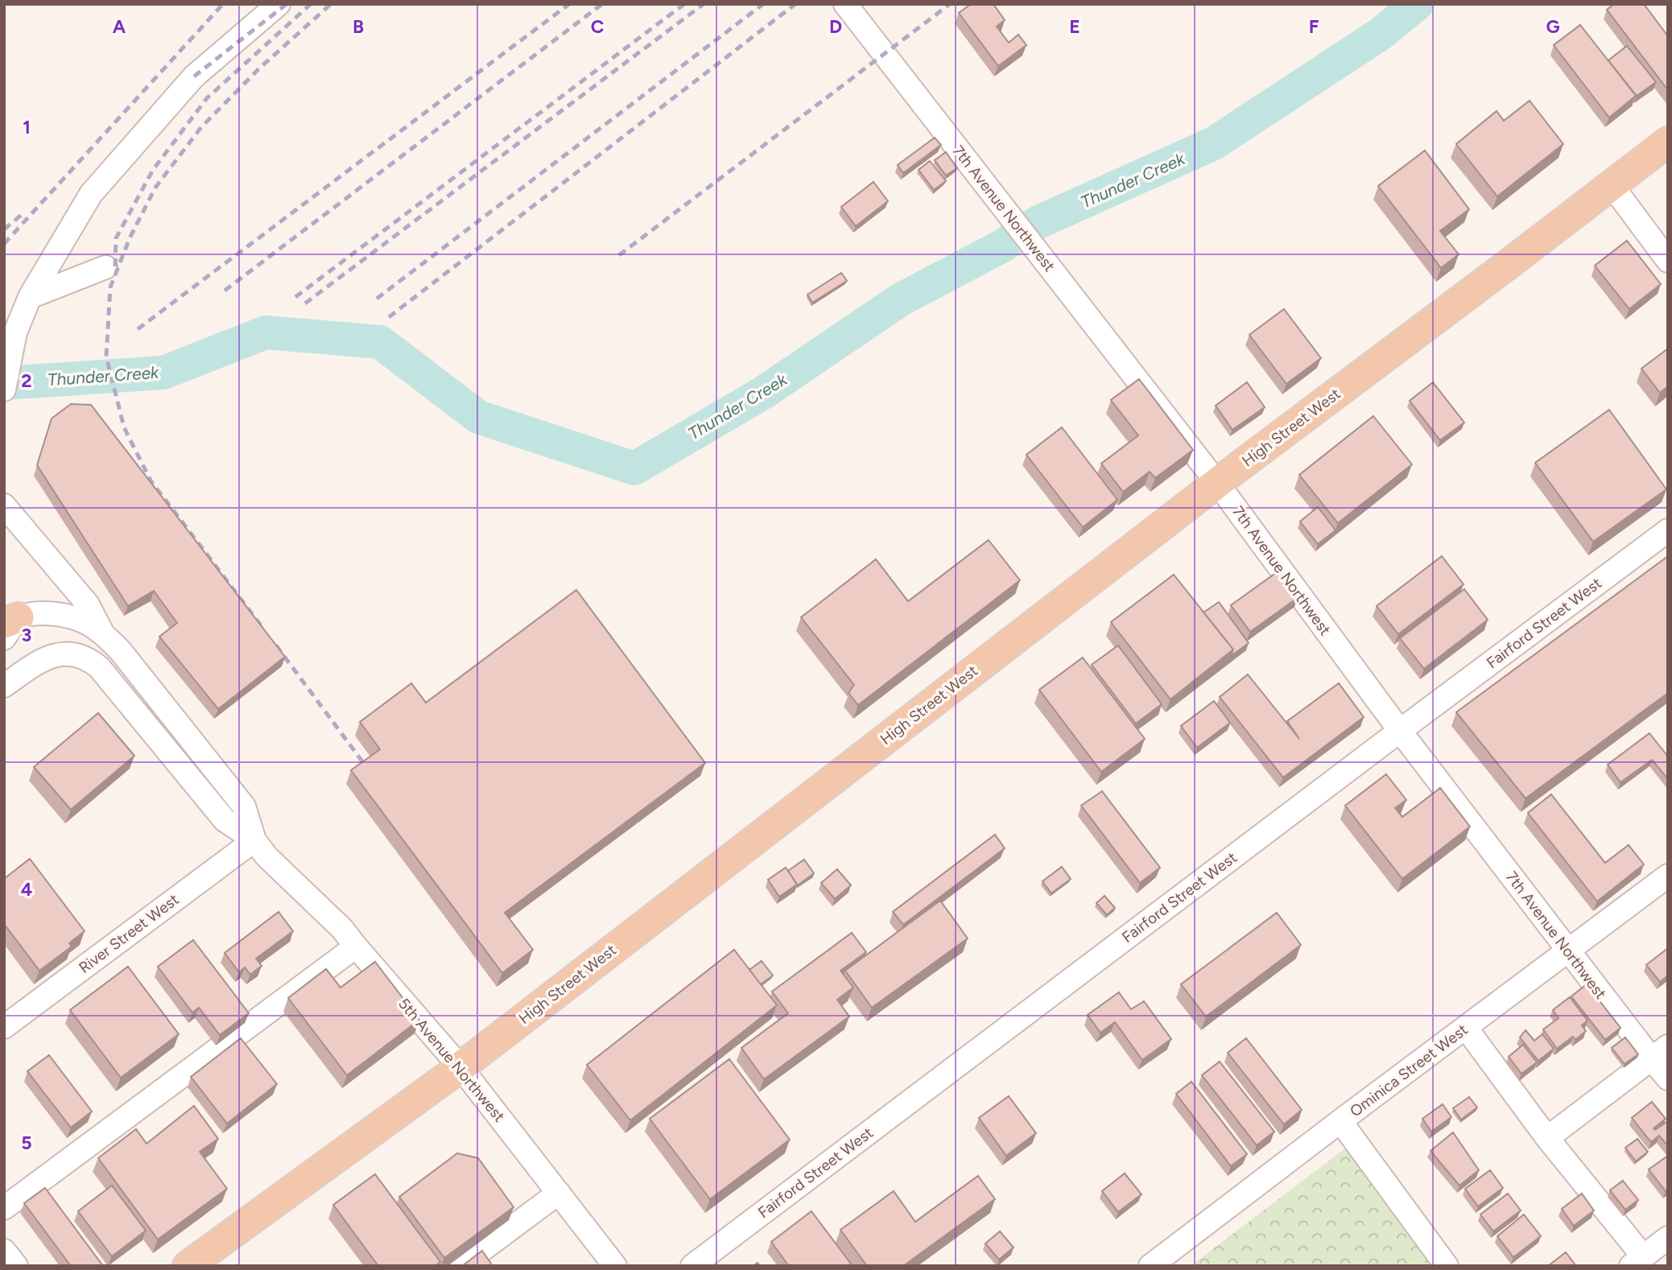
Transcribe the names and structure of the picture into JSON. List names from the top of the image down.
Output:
{
  "streets": {
    "main road": ["High Street West"],
    "street": [
      "7th Avenue Northwest",
      "Fairford Street West",
      "River Street West",
      "5th Avenue Northwest",
      "Ominica Street West"
    ]
  },
  "crossings": [
    ["7th Avenue Northwest", "High Street West"],
    ["7th Avenue Northwest", "Fairford Street West"],
    ["7th Avenue Northwest", "Ominica Street West"],
    ["High Street West", "5th Avenue Northwest"],
    ["River Street West", "5th Avenue Northwest"]
  ],
  "water": ["Thunder Creek"],
  "grid": {
    "columns": [
      "A",
      "B",
      "C",
      "D",
      "E",
      "F",
      "G"
    ],
    "rows": [
      "1",
      "2",
      "3",
      "4",
      "5"
    ]
  }
}
